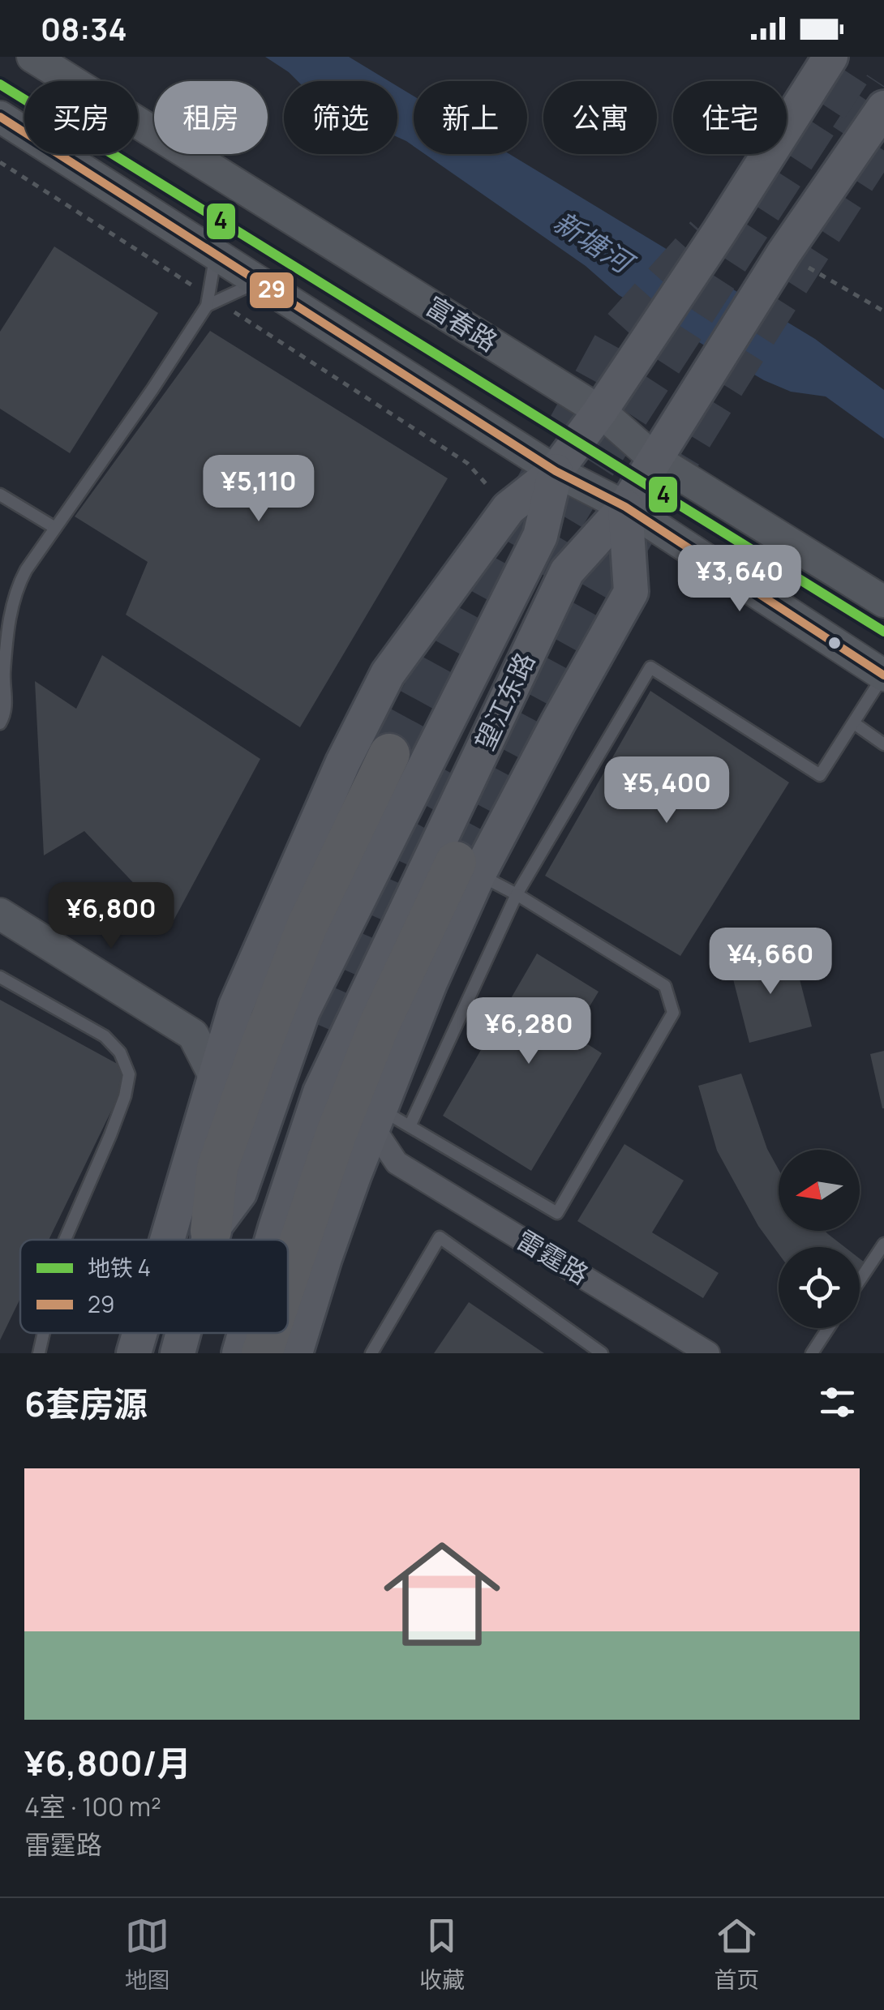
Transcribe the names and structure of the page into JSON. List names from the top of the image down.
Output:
{
  "streets": {
    "main road": ["望江东路"],
    "street": ["富春路", "雷霆路"]
  },
  "crossings": [
    ["富春路", "望江东路"]
  ],
  "water": ["新塘河"],
  "lines": ["metro line 4", "transit line 29"],
  "legend": ["地铁 4", "29"],
  "north": "left",
  "page": {
    "status": "08:34",
    "chip": [
      "买房",
      "租房",
      "筛选",
      "新上",
      "公寓",
      "住宅"
    ],
    "price": [
      "¥5,110",
      "¥3,640",
      "¥5,400",
      "¥6,800",
      "¥4,660",
      "¥6,280"
    ],
    "heading": "6套房源",
    "list": [
      {
        "name": "¥6,800/月",
        "note": "4室 · 100 m² · 雷霆路"
      }
    ],
    "tabs": ["地图", "收藏", "首页"]
  }
}
